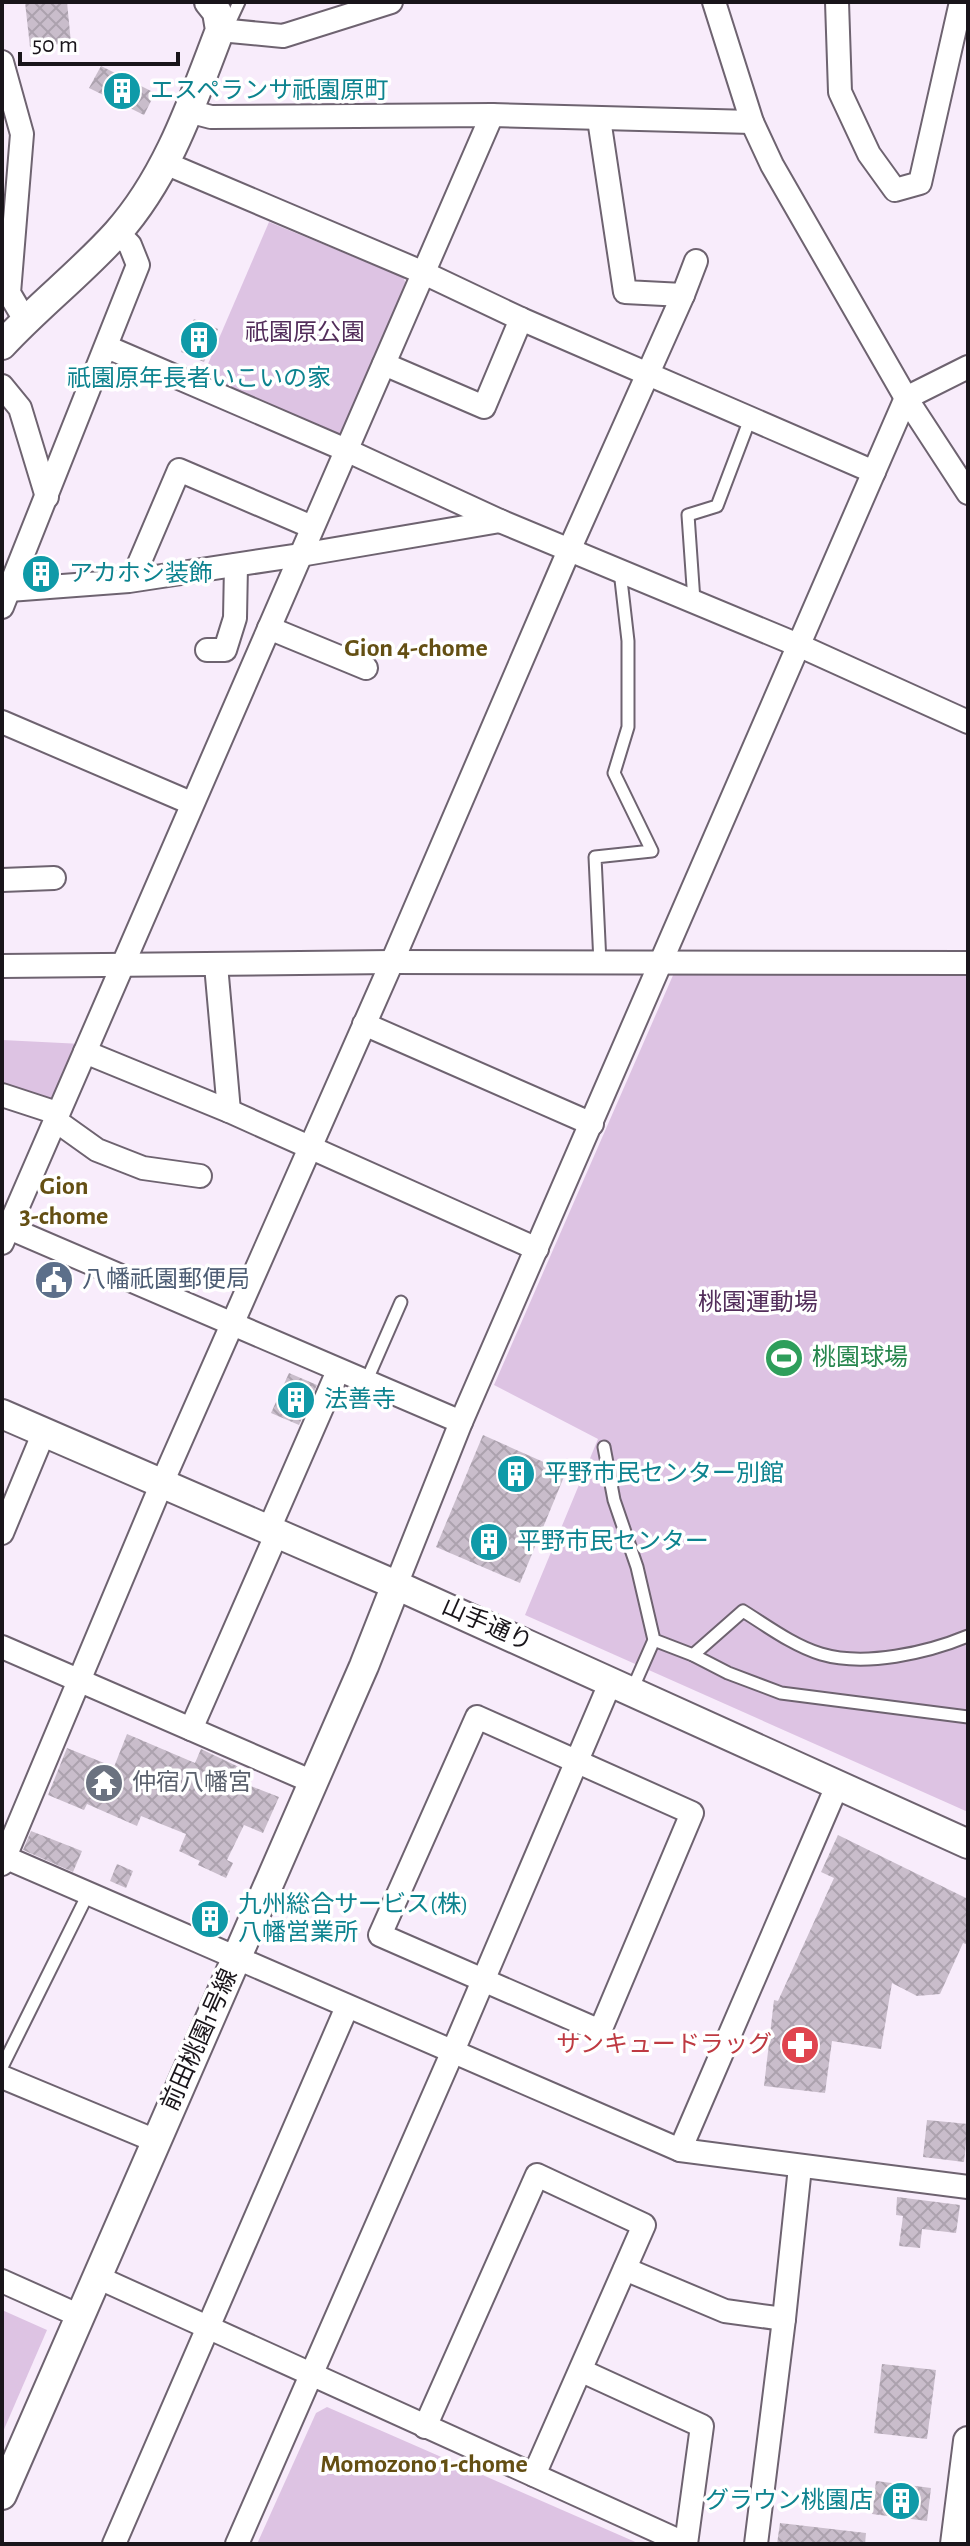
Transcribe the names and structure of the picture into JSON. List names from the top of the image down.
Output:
{
  "streets": {
    "street": ["山手通り", "前田桃園1号線"]
  },
  "crossings": [
    ["山手通り", "前田桃園1号線"]
  ],
  "districts": ["Gion 4-chome", "Gion 3-chome", "Momozono 1-chome"],
  "parks": ["祇園原公園", "桃園運動場"],
  "places": {
    "building": [
      "エスペランサ祇園原町",
      "祇園原年長者いこいの家",
      "アカホシ装飾",
      "法善寺",
      "平野市民センター別館",
      "平野市民センター",
      "九州総合サービス(株) 八幡営業所",
      "グラウン桃園店"
    ],
    "public building": ["八幡祇園郵便局"],
    "sports": ["桃園球場"],
    "temple": ["仲宿八幡宮"],
    "pharmacy": ["サンキュードラッグ"]
  },
  "scale_bar": "50 m"
}
